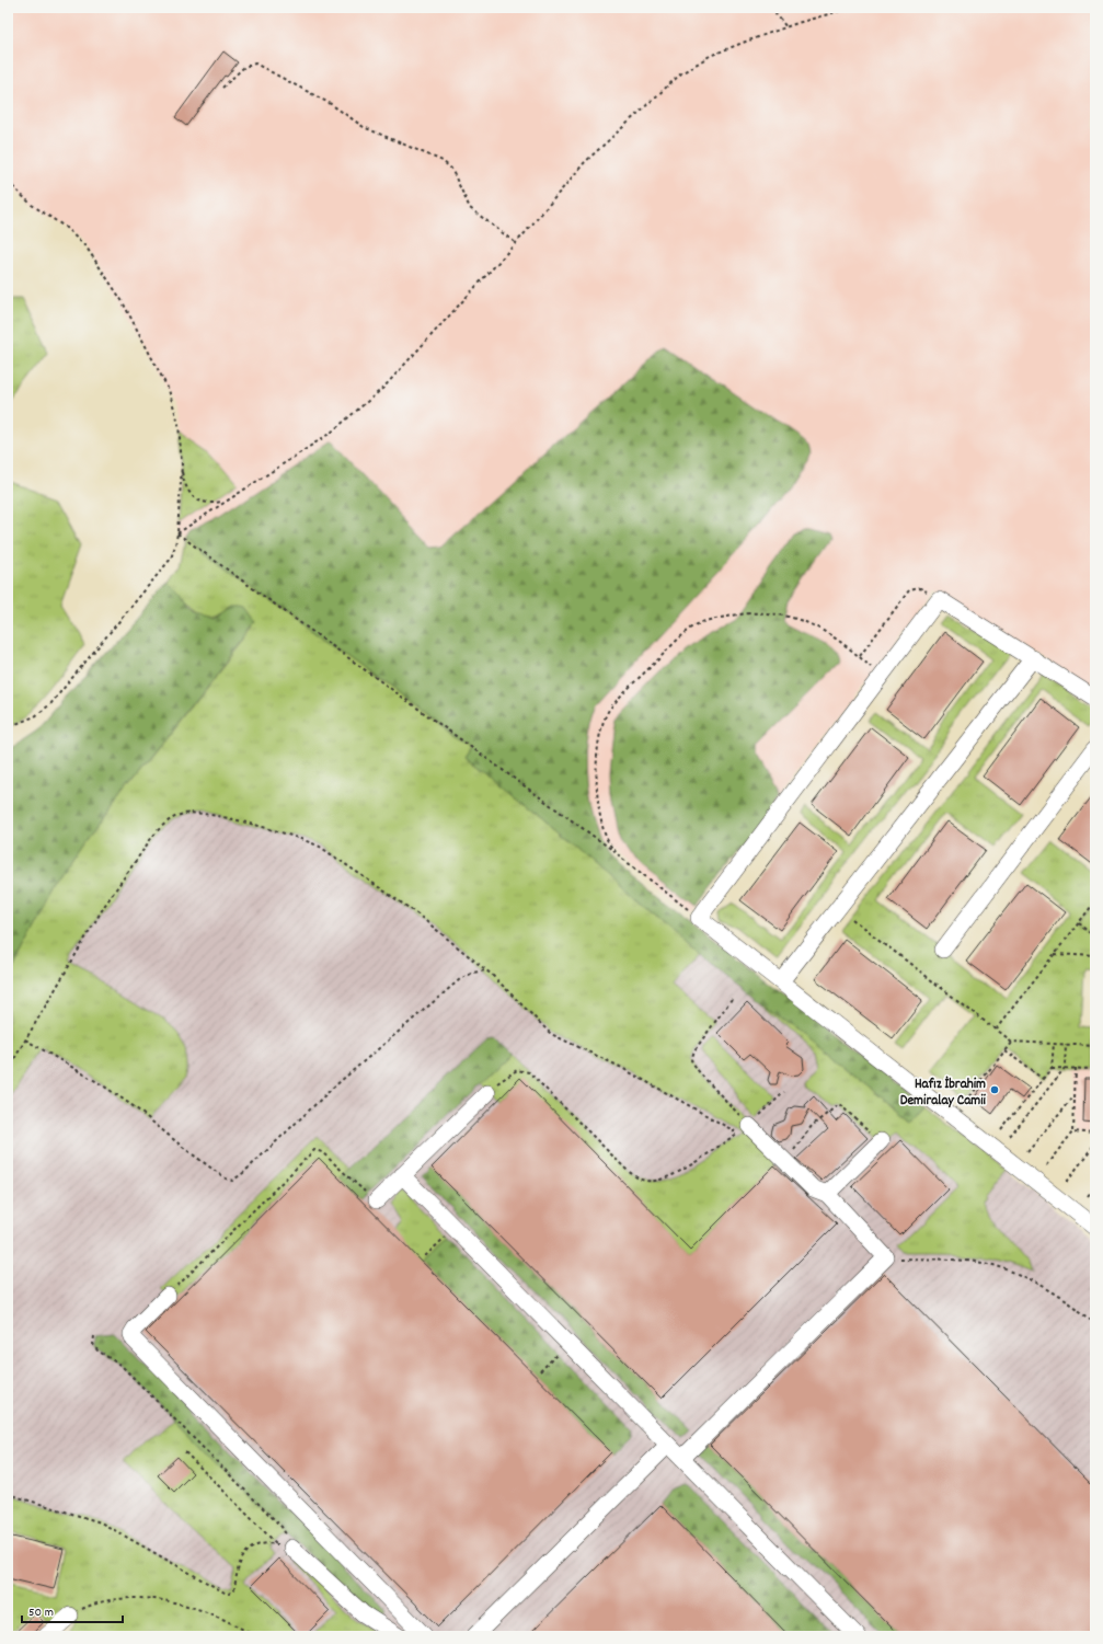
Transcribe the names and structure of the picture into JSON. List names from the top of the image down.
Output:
{
  "places": ["Hafız İbrahim Demiralay Camii"],
  "scale_bar": "50 m"
}
